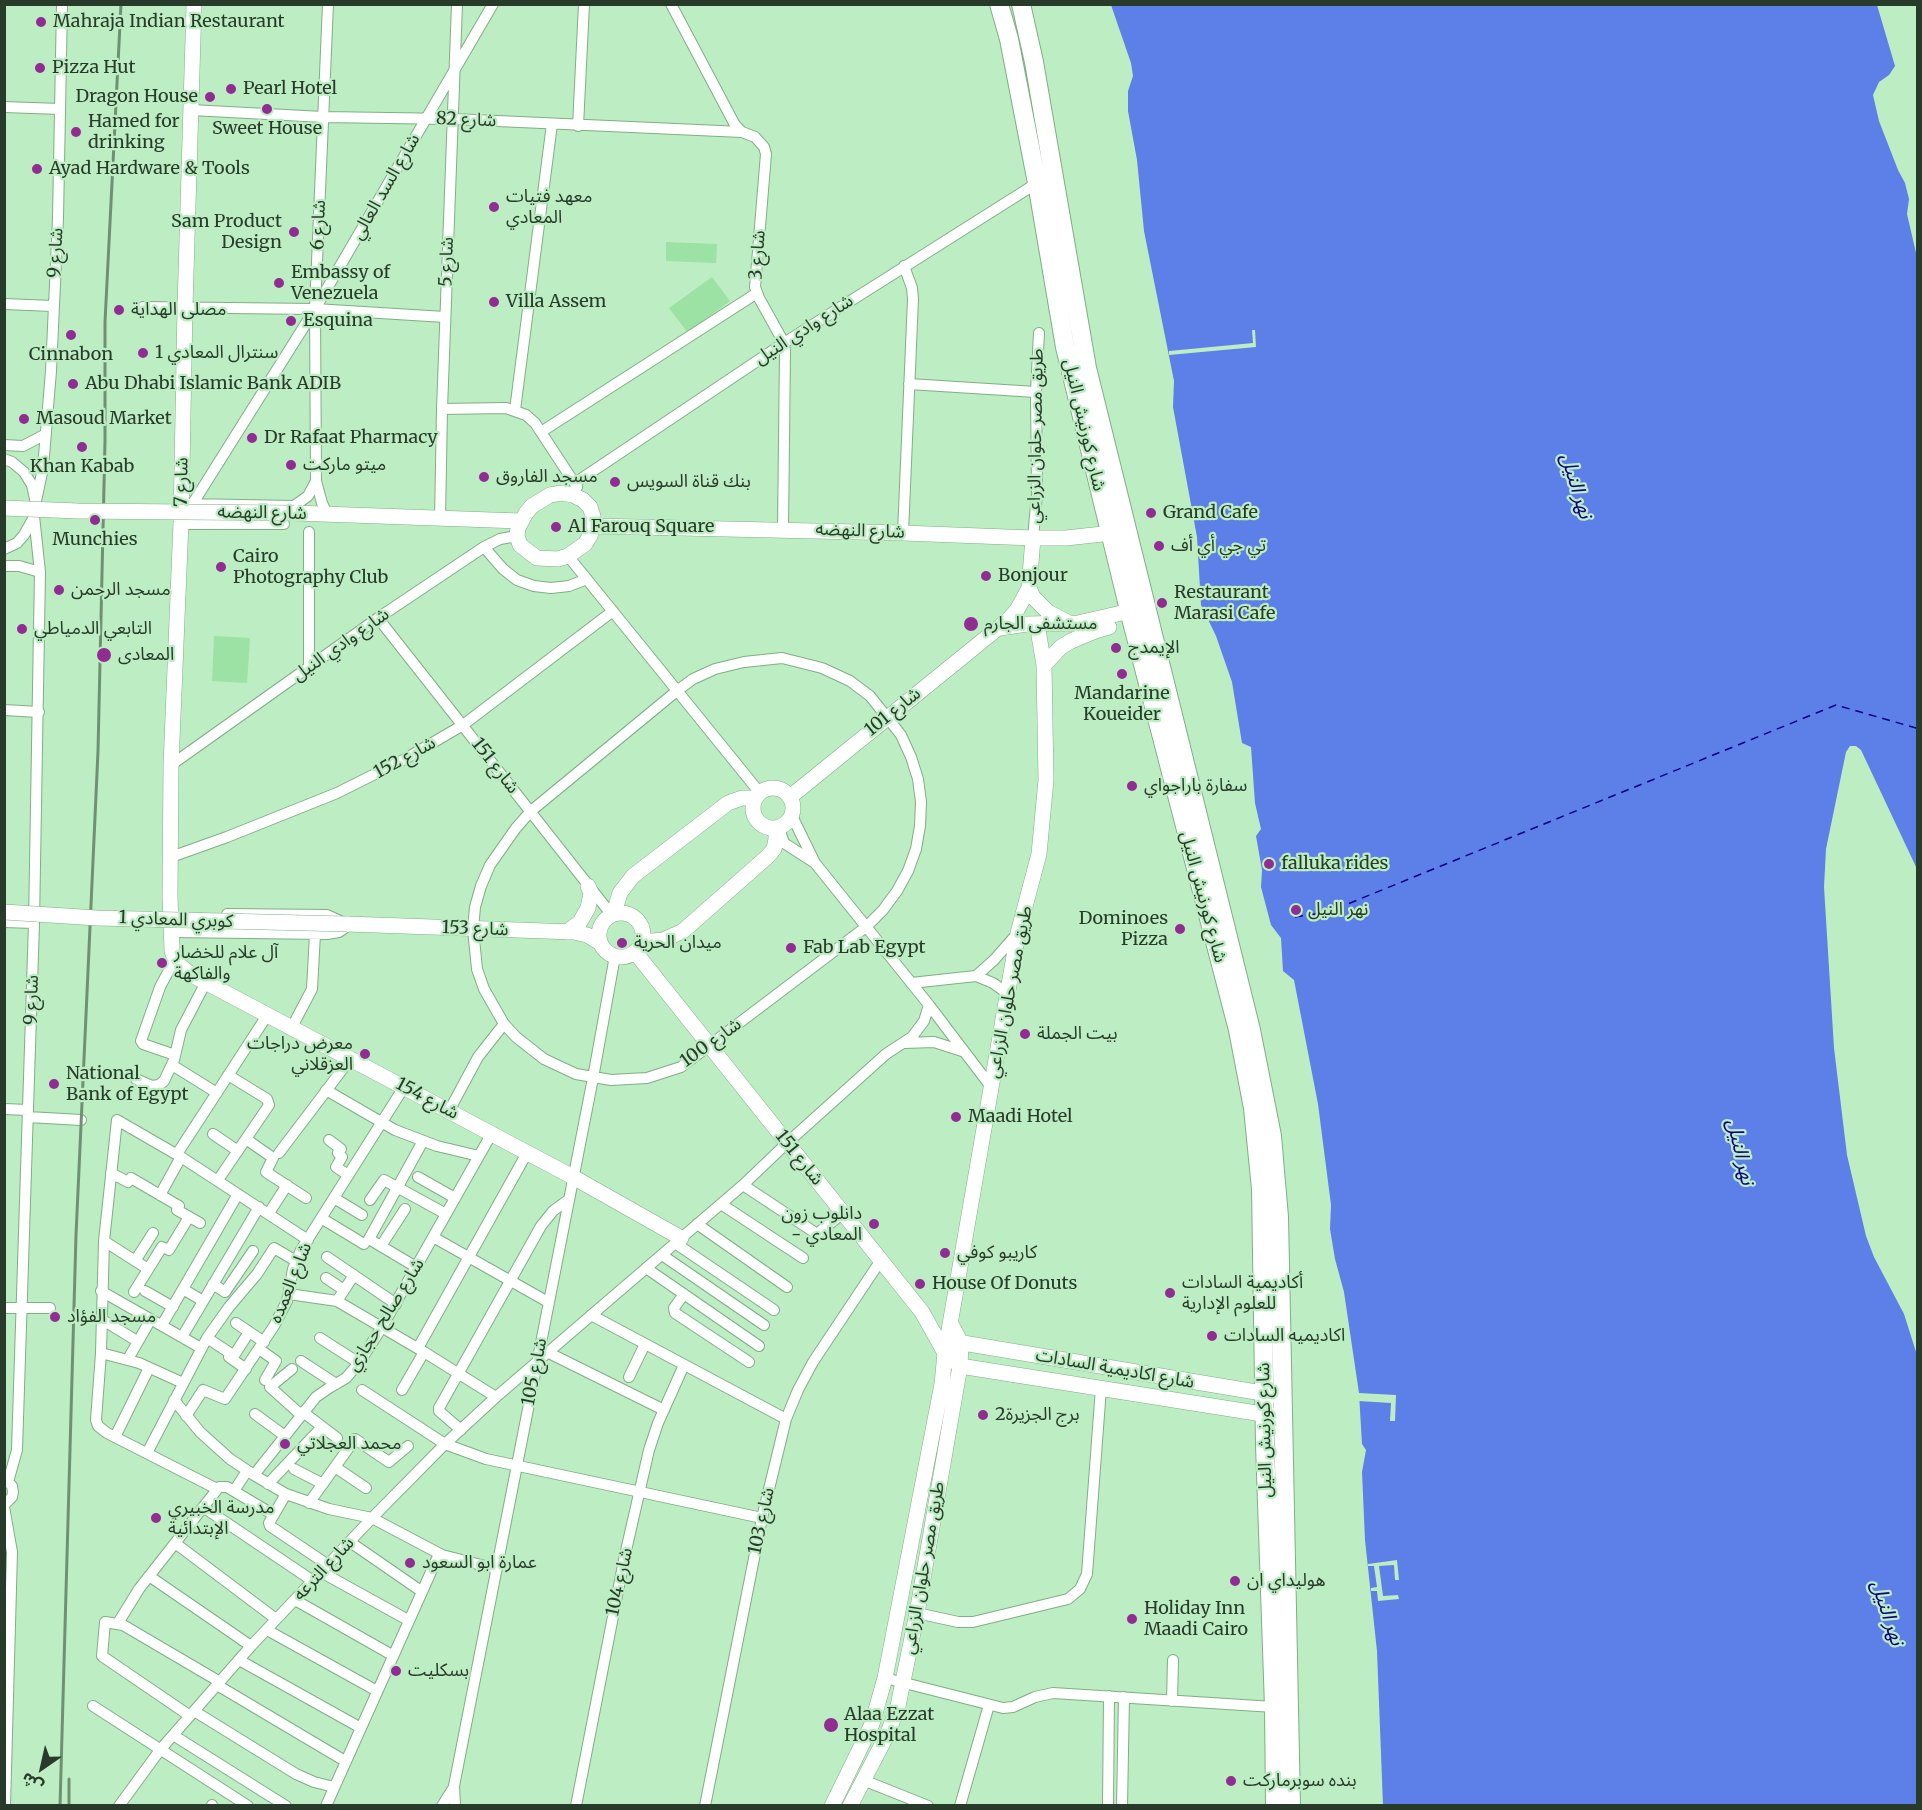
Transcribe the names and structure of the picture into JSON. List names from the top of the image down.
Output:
{
  "streets": {
    "highway": ["شارع كورنيش النيل"],
    "street": [
      "شارع 82",
      "شارع السد العالي",
      "شارع 6",
      "شارع 9",
      "شارع 3",
      "شارع 5",
      "شارع وادي النيل",
      "طريق مصر حلوان الزراعي",
      "شارع 7",
      "شارع النهضه",
      "شارع 101",
      "شارع 152",
      "شارع 151",
      "كوبري المعادي 1",
      "شارع 153",
      "شارع 100",
      "شارع 154",
      "شارع العمده",
      "شارع صالح حجازي",
      "شارع اكاديمية السادات",
      "شارع 105",
      "شارع 103",
      "شارع الترعه",
      "شارع 104"
    ]
  },
  "crossings": [
    ["شارع 82", "شارع السد العالي"],
    ["شارع 82", "شارع 6"],
    ["شارع 82", "شارع 3"],
    ["شارع 82", "شارع 5"],
    ["شارع 82", "شارع 7"],
    ["شارع السد العالي", "شارع 6"],
    ["شارع السد العالي", "شارع 5"],
    ["شارع السد العالي", "شارع 7"],
    ["شارع السد العالي", "شارع النهضه"],
    ["شارع 6", "شارع النهضه"],
    ["شارع 3", "شارع وادي النيل"],
    ["شارع 3", "شارع النهضه"],
    ["شارع 5", "شارع النهضه"],
    ["شارع وادي النيل", "شارع كورنيش النيل"],
    ["شارع وادي النيل", "شارع 7"],
    ["شارع وادي النيل", "شارع النهضه"],
    ["شارع وادي النيل", "شارع 151"],
    ["شارع كورنيش النيل", "شارع النهضه"],
    ["شارع كورنيش النيل", "شارع اكاديمية السادات"],
    ["طريق مصر حلوان الزراعي", "شارع النهضه"],
    ["طريق مصر حلوان الزراعي", "شارع 101"],
    ["طريق مصر حلوان الزراعي", "شارع 151"],
    ["طريق مصر حلوان الزراعي", "شارع اكاديمية السادات"],
    ["شارع 7", "شارع النهضه"],
    ["شارع 7", "شارع 152"],
    ["شارع 7", "شارع 153"],
    ["شارع 7", "شارع 154"],
    ["شارع 101", "شارع 100"],
    ["شارع 152", "شارع 151"],
    ["شارع 151", "شارع 153"],
    ["شارع 151", "شارع 100"],
    ["شارع 151", "شارع اكاديمية السادات"],
    ["شارع 151", "شارع 105"],
    ["شارع 151", "شارع 103"],
    ["شارع 151", "شارع الترعه"],
    ["كوبري المعادي 1", "شارع 153"],
    ["شارع 153", "شارع 100"],
    ["شارع 153", "شارع 105"],
    ["شارع 100", "شارع 105"],
    ["شارع 154", "شارع العمده"],
    ["شارع 154", "شارع صالح حجازي"],
    ["شارع 154", "شارع 105"],
    ["شارع 154", "شارع الترعه"],
    ["شارع 105", "شارع الترعه"]
  ],
  "water": ["نهر النيل"],
  "places": [
    "Mahraja Indian Restaurant",
    "Pizza Hut",
    "Pearl Hotel",
    "Dragon House",
    "Sweet House",
    "Hamed for drinking",
    "Ayad Hardware & Tools",
    "معهد فتيات المعادي",
    "Sam Product Design",
    "Embassy of Venezuela",
    "Villa Assem",
    "مصلى الهداية",
    "Esquina",
    "Cinnabon",
    "سنترال المعادي 1",
    "Abu Dhabi Islamic Bank ADIB",
    "Masoud Market",
    "Dr Rafaat Pharmacy",
    "Khan Kabab",
    "ميتو ماركت",
    "مسجد الفاروق",
    "بنك قناة السويس",
    "Grand Cafe",
    "Munchies",
    "Al Farouq Square",
    "تي جي أي أف",
    "Cairo Photography Club",
    "Bonjour",
    "مسجد الرحمن",
    "Restaurant Marasi Cafe",
    "مستشفى الجارم",
    "التابعي الدمياطي",
    "الإيمدج",
    "المعادى",
    "Mandarine Koueider",
    "سفارة باراجواي",
    "falluka rides",
    "نهر النيل",
    "Dominoes Pizza",
    "ميدان الحرية",
    "Fab Lab Egypt",
    "آل علام للخضار والفاكهة",
    "بيت الجملة",
    "معرض دراجات العزقلاني",
    "National Bank of Egypt",
    "Maadi Hotel",
    "دانلوب زون - المعادي",
    "كاريبو كوفي",
    "House Of Donuts",
    "أكاديمية السادات للعلوم الإدارية",
    "مسجد الفؤاد",
    "اكاديميه السادات",
    "برج الجزيرة2",
    "محمد العجلاتي",
    "مدرسة الخبيري الإبتدائية",
    "عمارة ابو السعود",
    "هوليداي ان",
    "Holiday Inn Maadi Cairo",
    "بسكليت",
    "Alaa Ezzat Hospital",
    "بنده سوبرماركت"
  ],
  "north": "bottom left"
}
